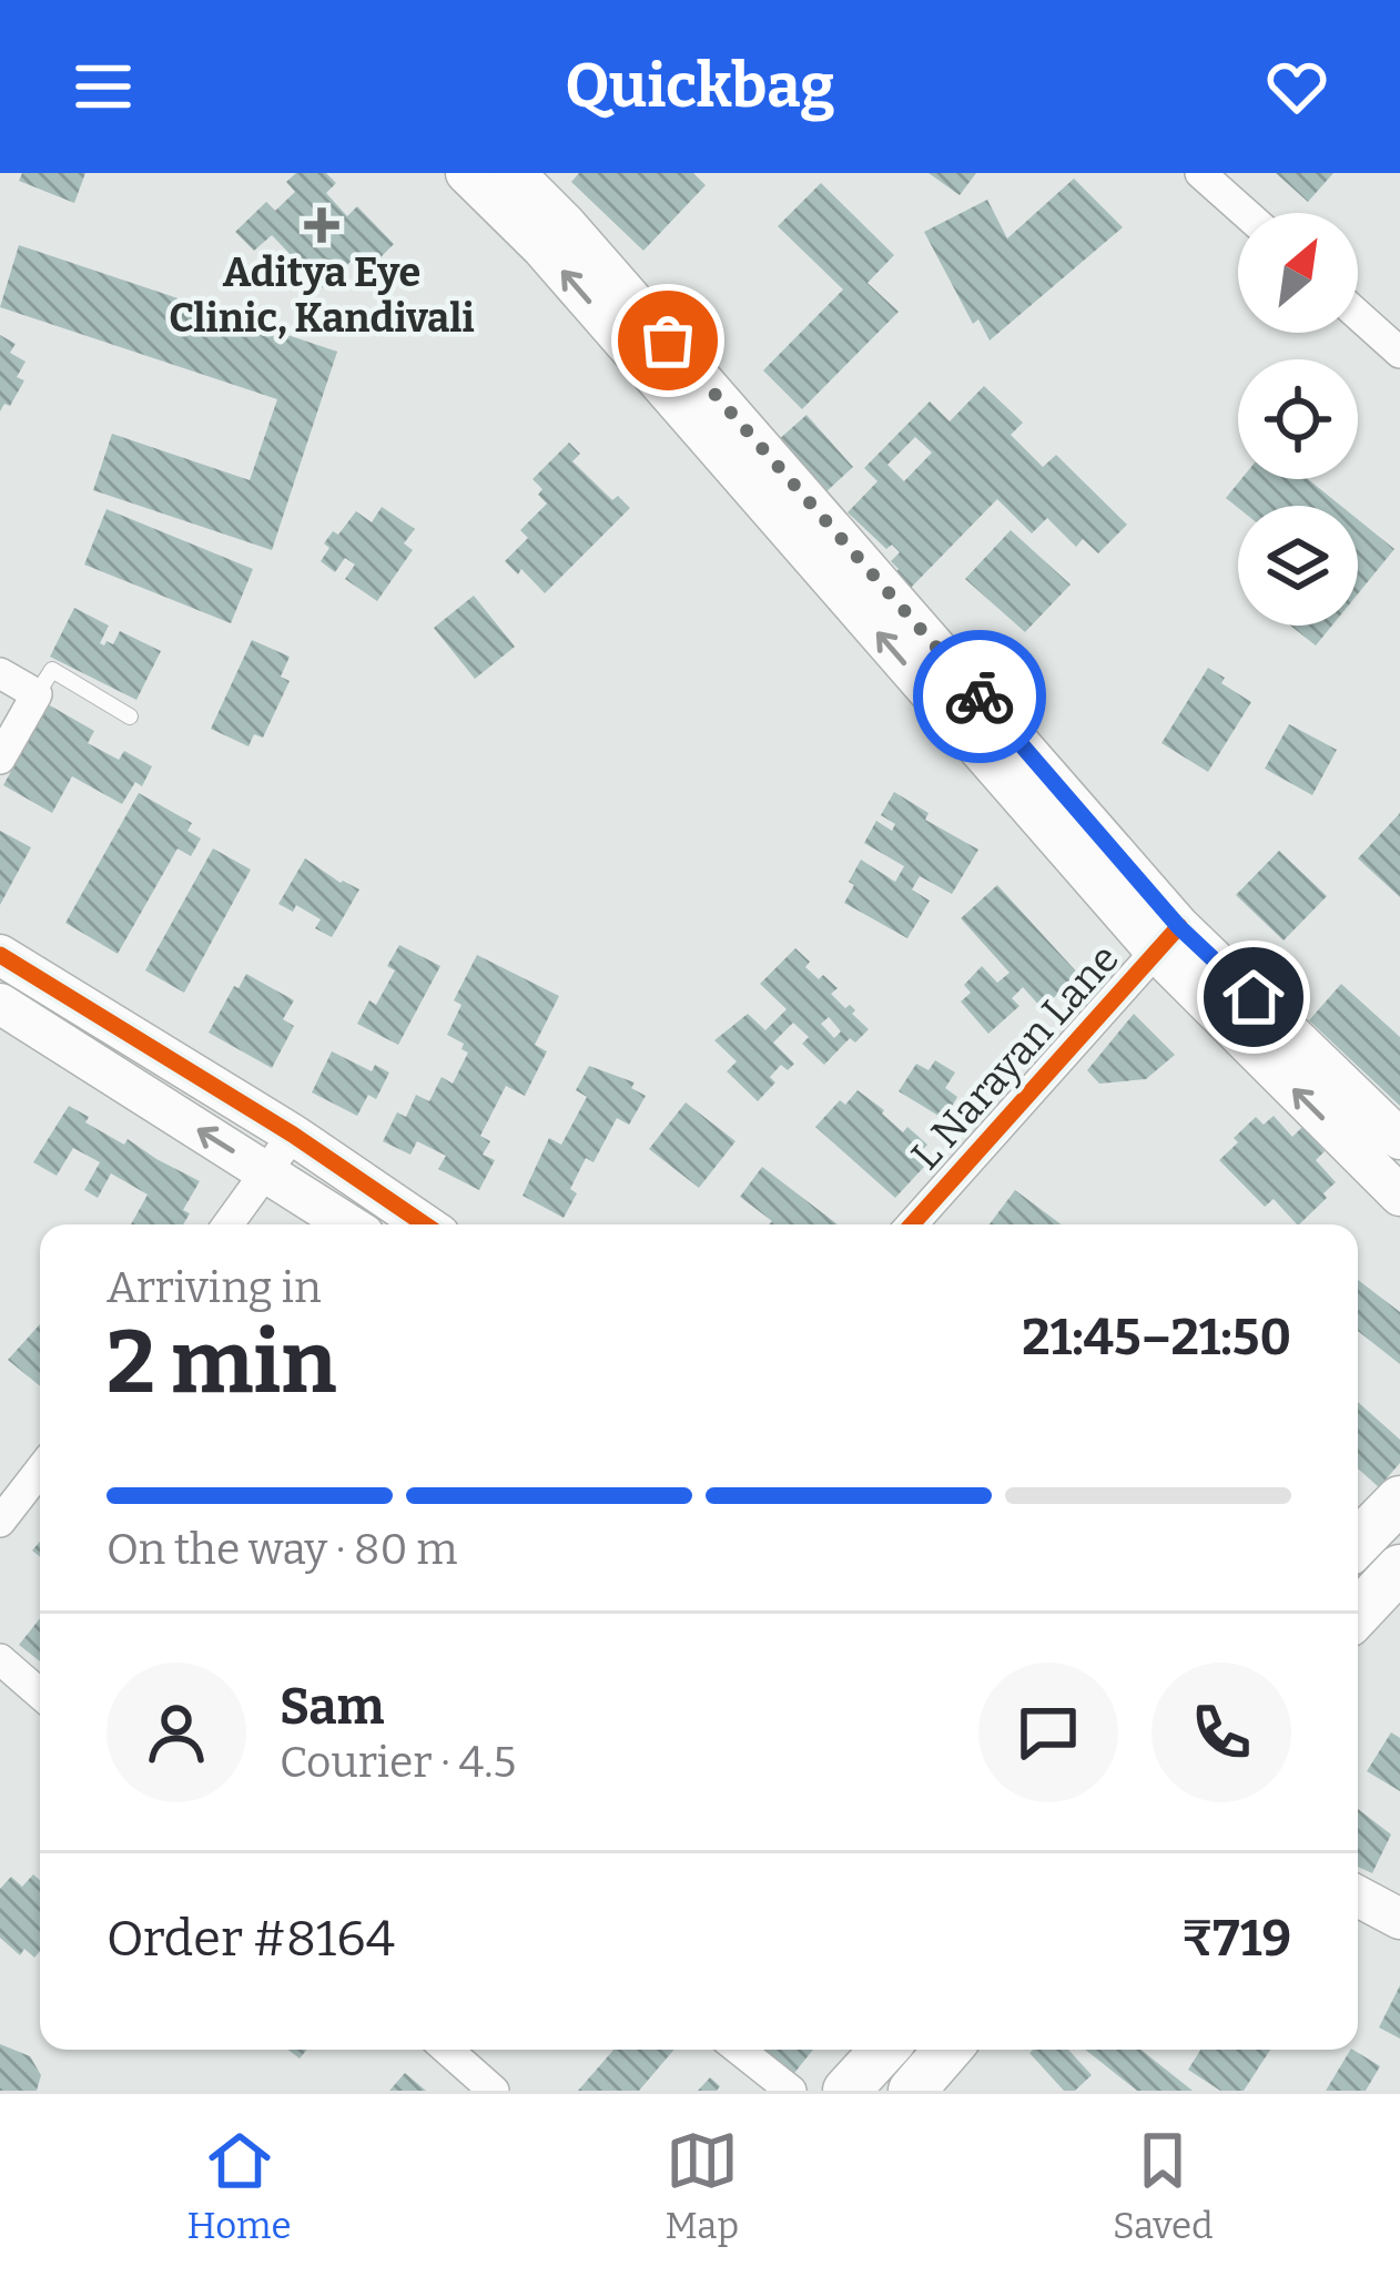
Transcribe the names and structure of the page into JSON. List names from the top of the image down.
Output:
{
  "streets": {
    "street": ["L Narayan Lane"]
  },
  "places": {
    "health": ["Aditya Eye Clinic, Kandivali"]
  },
  "north": "top right",
  "page": {
    "header": "Quickbag",
    "heading": ["2 min", "Arriving in", "21:45–21:50"],
    "panel": [
      "Sam",
      "Courier · 4.5",
      "Order #8164",
      "₹719"
    ],
    "bar": "On the way · 80 m",
    "tabs": ["Home", "Map", "Saved"]
  }
}
